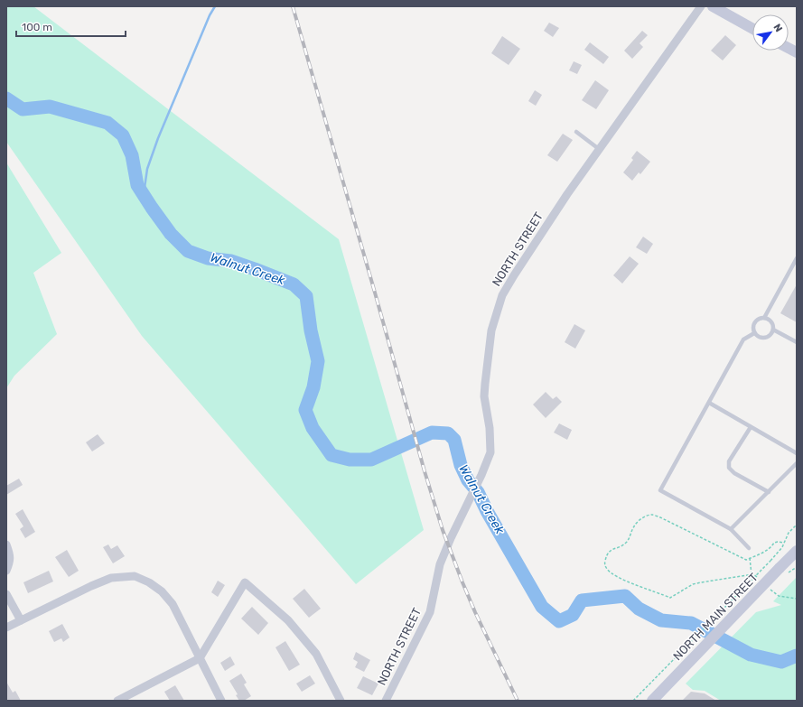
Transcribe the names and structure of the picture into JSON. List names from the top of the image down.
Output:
{
  "streets": {
    "main road": ["NORTH MAIN STREET"],
    "street": ["NORTH STREET"]
  },
  "water": ["Walnut Creek"],
  "scale_bar": "100 m",
  "north": "top right"
}
